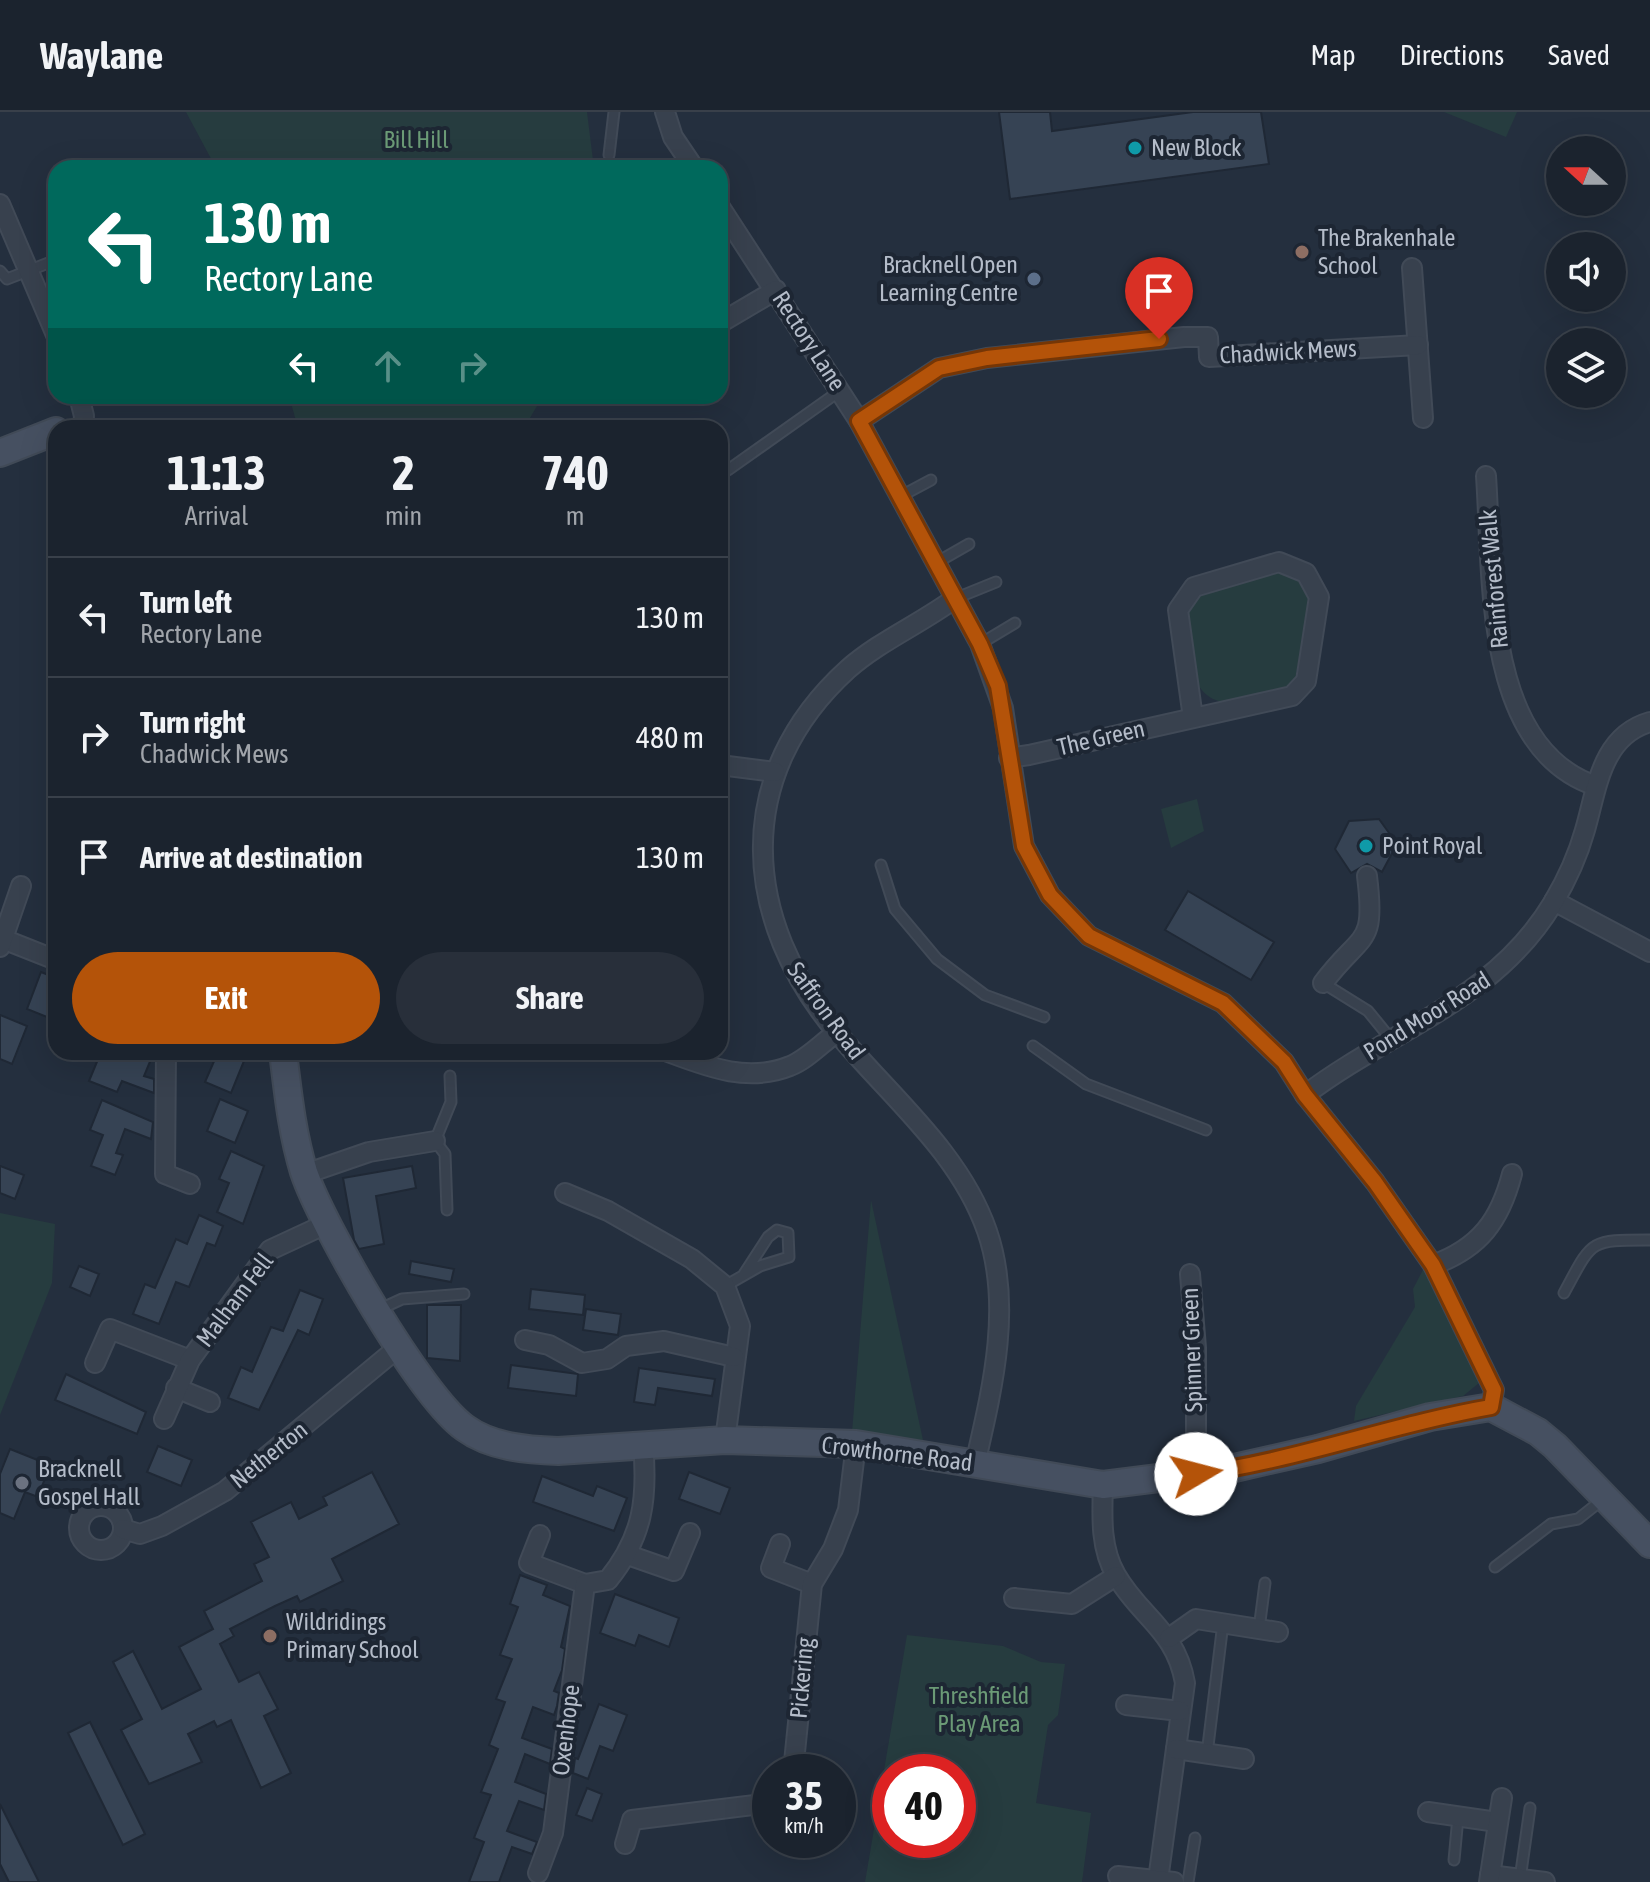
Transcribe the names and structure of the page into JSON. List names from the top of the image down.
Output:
{
  "streets": {
    "street": [
      "Rectory Lane",
      "Chadwick Mews",
      "Rainforest Walk",
      "The Green",
      "Saffron Road",
      "Pond Moor Road",
      "Malham Fell",
      "Spinner Green",
      "Crowthorne Road",
      "Netherton",
      "Pickering",
      "Oxenhope"
    ]
  },
  "crossings": [
    ["Rectory Lane", "Chadwick Mews"],
    ["Rectory Lane", "The Green"],
    ["Rectory Lane", "Saffron Road"],
    ["Rectory Lane", "Pond Moor Road"],
    ["Rectory Lane", "Crowthorne Road"],
    ["Rainforest Walk", "Pond Moor Road"],
    ["Saffron Road", "Crowthorne Road"],
    ["Malham Fell", "Crowthorne Road"],
    ["Spinner Green", "Crowthorne Road"],
    ["Crowthorne Road", "Netherton"],
    ["Crowthorne Road", "Pickering"]
  ],
  "parks": ["Bill Hill", "Threshfield Play Area"],
  "places": [
    "New Block",
    "The Brakenhale School",
    "Bracknell Open Learning Centre",
    "Point Royal",
    "Bracknell Gospel Hall",
    "Wildridings Primary School"
  ],
  "north": "left",
  "page": {
    "header": "Waylane",
    "nav": ["Map", "Directions", "Saved"],
    "turn": ["130 m", "Rectory Lane"],
    "eta": [
      "11:13",
      "Arrival",
      "2",
      "min",
      "740",
      "m"
    ],
    "list": [
      {
        "name": "Turn left",
        "note": "Rectory Lane",
        "value": "130 m"
      },
      {
        "name": "Turn right",
        "note": "Chadwick Mews",
        "value": "480 m"
      },
      {
        "name": "Arrive at destination",
        "value": "130 m"
      }
    ],
    "buttons": ["Exit", "Share"],
    "speed": "35 km/h",
    "limit": "40"
  }
}
